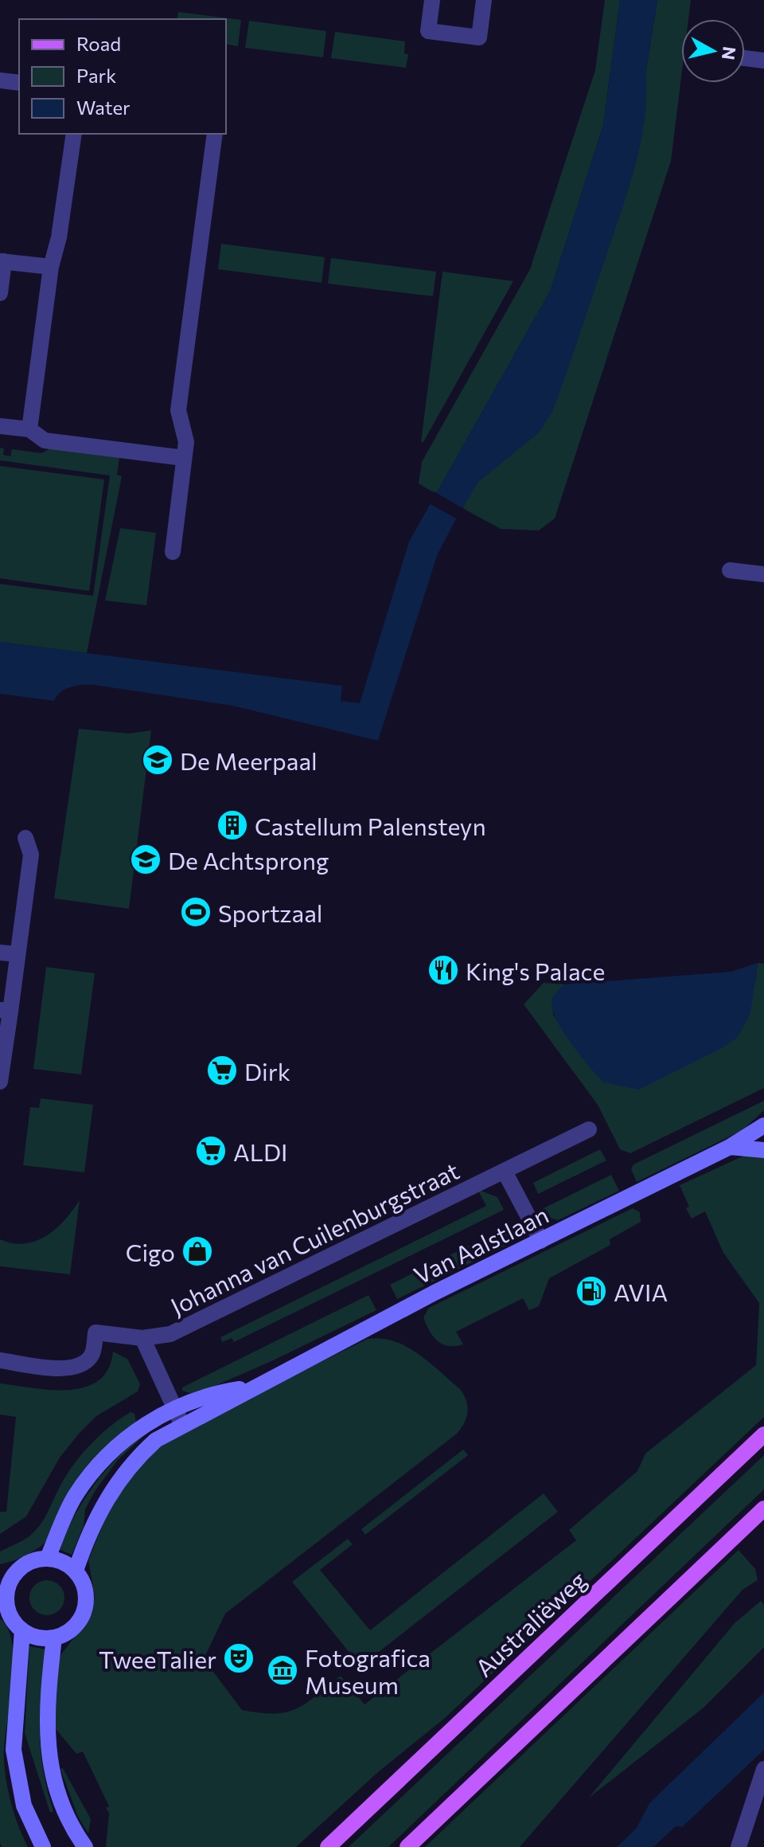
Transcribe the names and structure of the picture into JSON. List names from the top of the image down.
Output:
{
  "streets": {
    "main road": ["Australiëweg"],
    "street": ["Johanna van Cuilenburgstraat", "Van Aalstlaan"]
  },
  "places": {
    "school or university": ["De Meerpaal", "De Achtsprong"],
    "building": ["Castellum Palensteyn"],
    "sports": ["Sportzaal"],
    "restaurant": ["King's Palace"],
    "supermarket": ["Dirk", "ALDI"],
    "shop": ["Cigo"],
    "fuel station": ["AVIA"],
    "theatre": ["TweeTalier"],
    "museum": ["Fotografica Museum"]
  },
  "legend": ["Road", "Park", "Water"],
  "north": "right"
}
